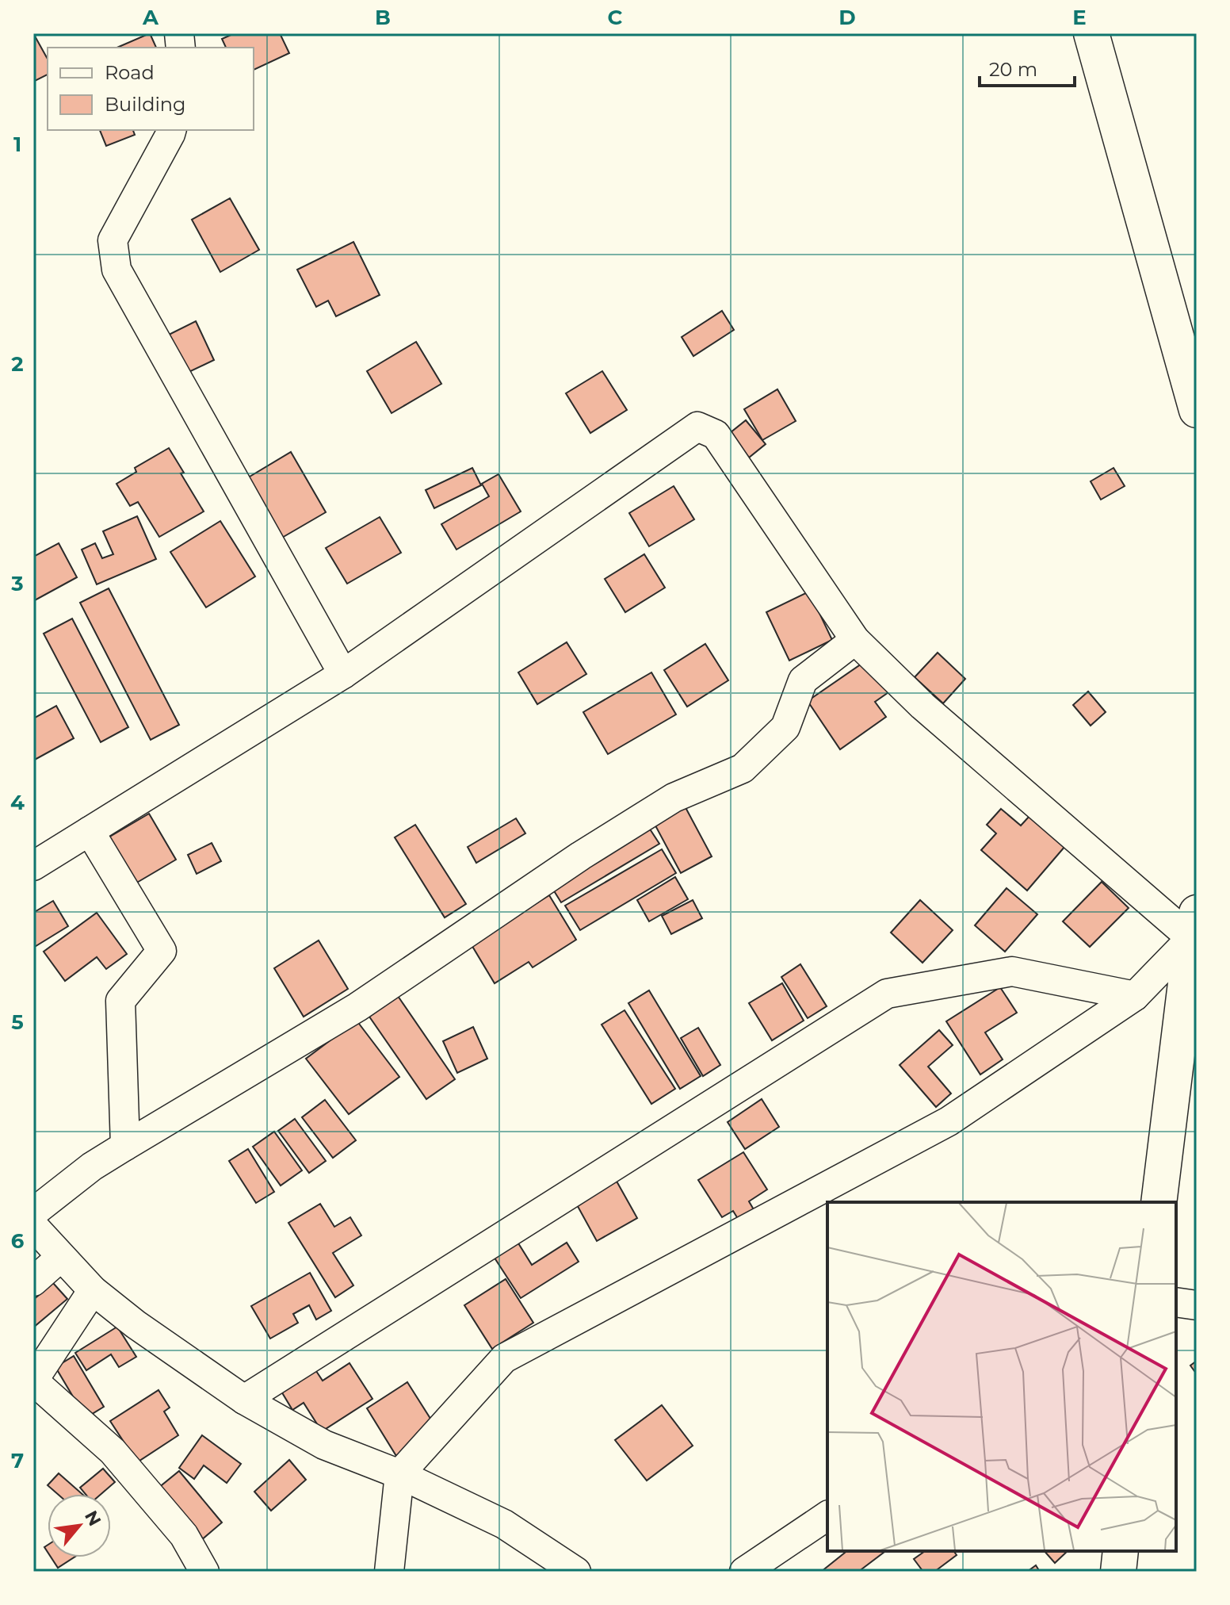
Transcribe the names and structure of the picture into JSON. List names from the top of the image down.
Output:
{
  "legend": ["Road", "Building"],
  "scale_bar": "20 m",
  "north": "top right",
  "grid": {
    "columns": [
      "A",
      "B",
      "C",
      "D",
      "E"
    ],
    "rows": [
      "1",
      "2",
      "3",
      "4",
      "5",
      "6",
      "7"
    ]
  }
}
